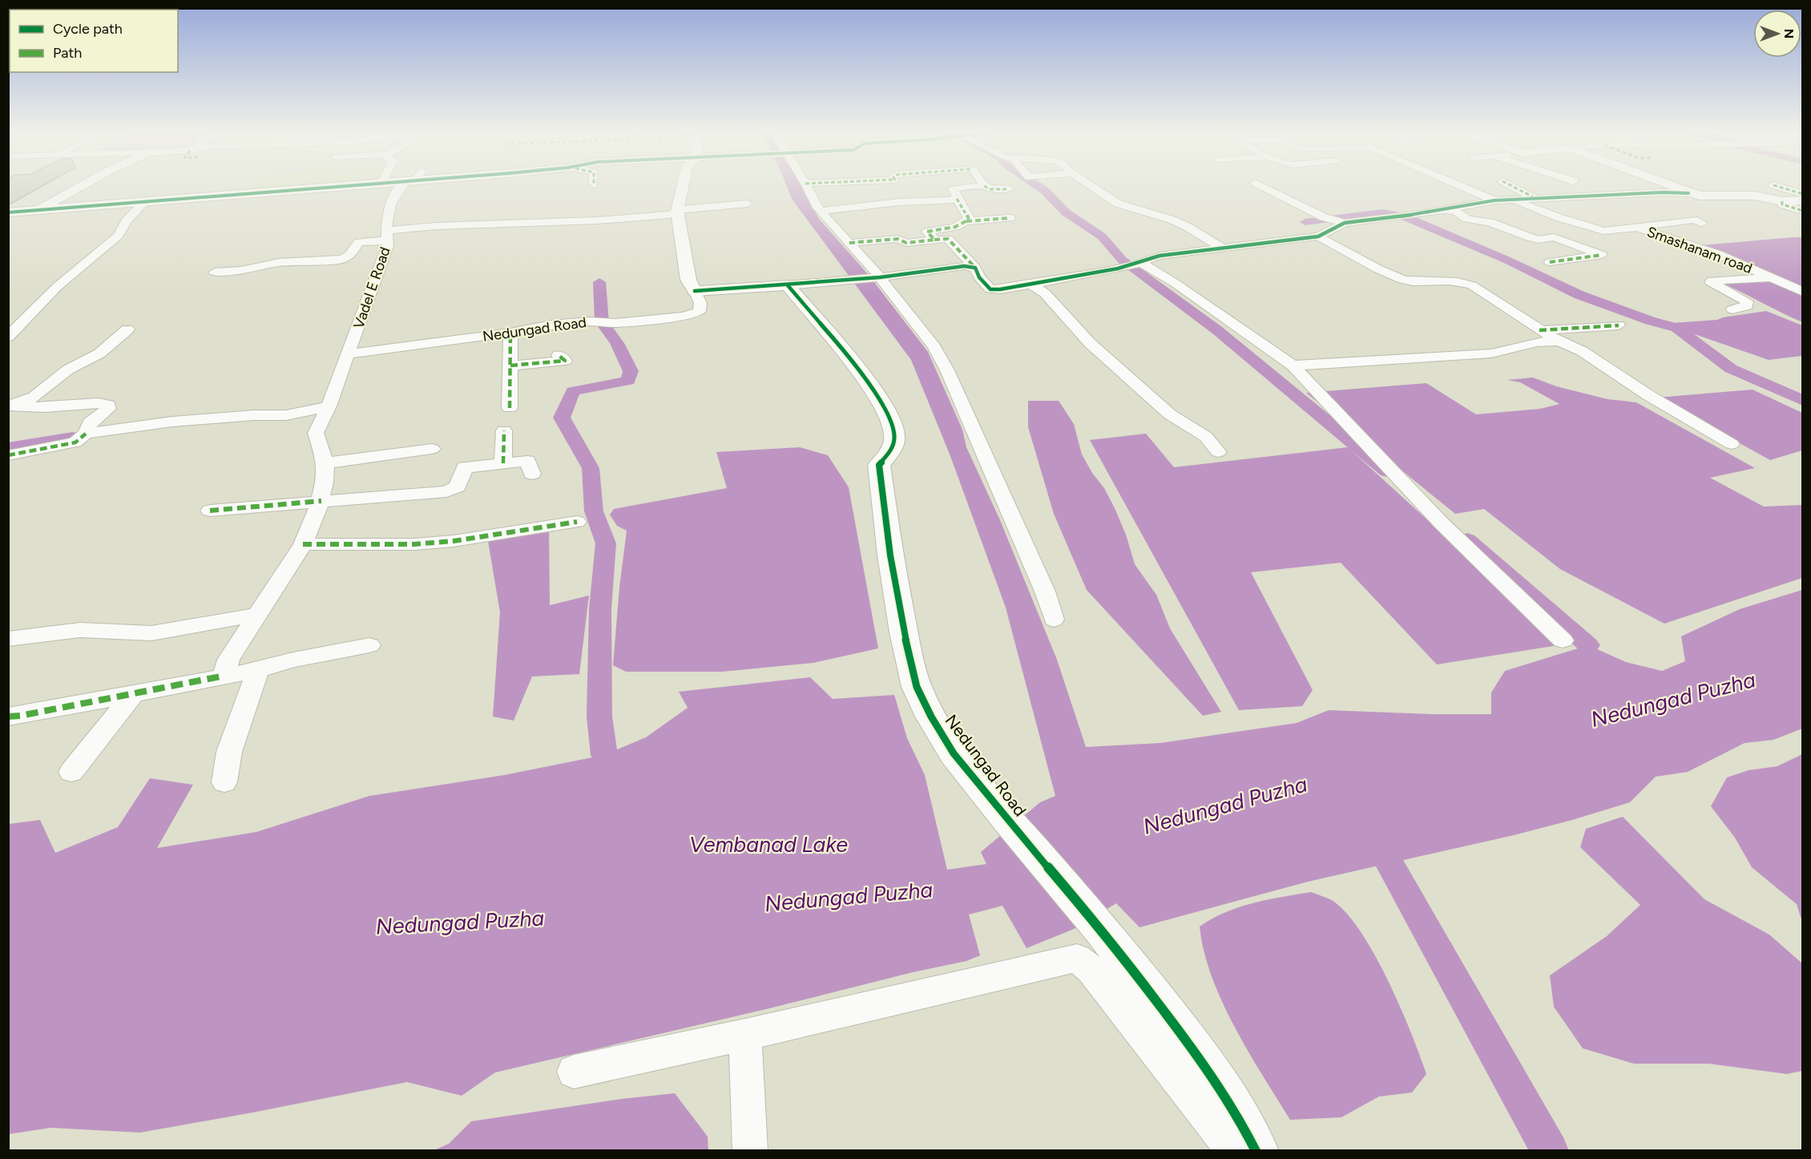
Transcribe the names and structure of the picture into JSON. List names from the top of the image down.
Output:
{
  "streets": {
    "street": ["Smashanam road", "Vadel E Road", "Nedungad Road"]
  },
  "crossings": [
    ["Vadel E Road", "Nedungad Road"]
  ],
  "water": ["Nedungad Puzha", "Vembanad Lake"],
  "legend": ["Cycle path", "Path"],
  "north": "right"
}
